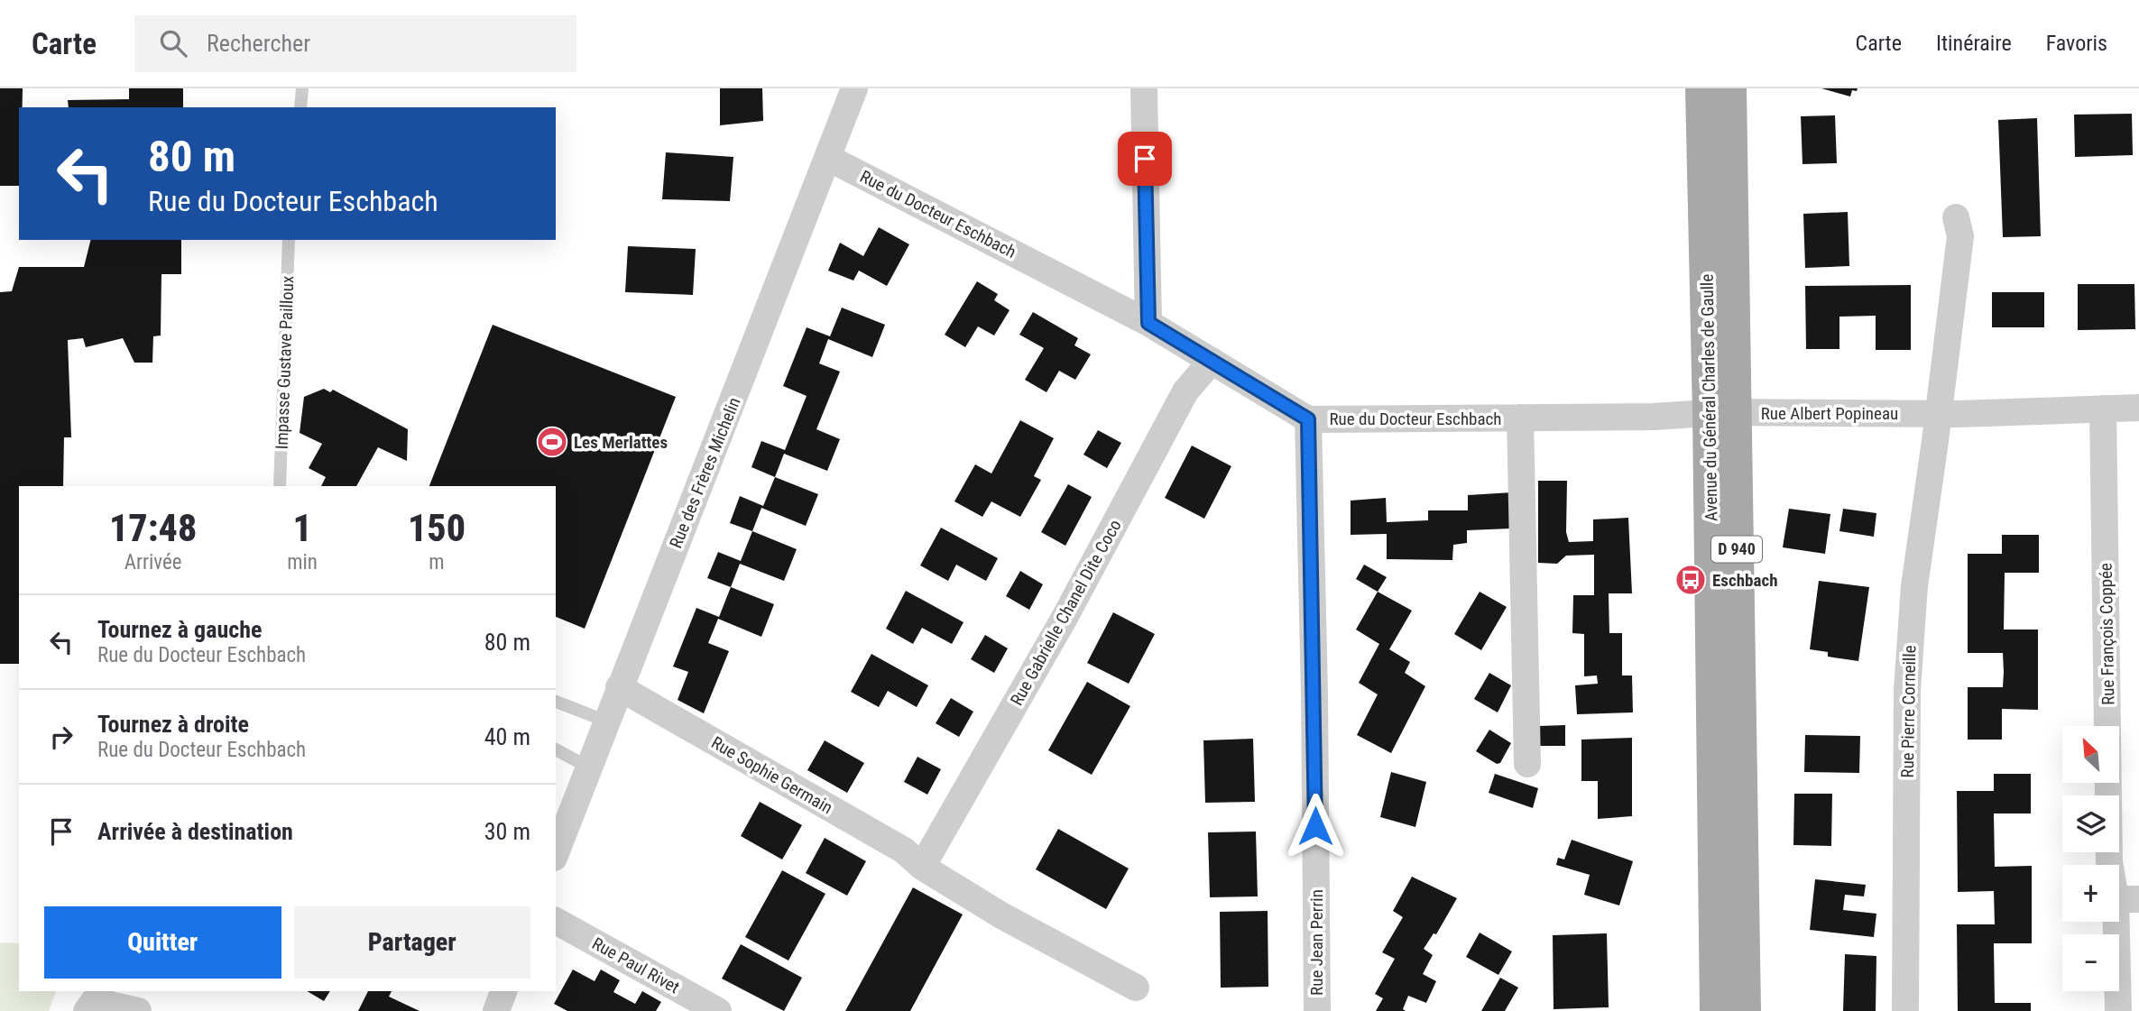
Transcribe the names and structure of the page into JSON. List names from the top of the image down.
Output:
{
  "streets": {
    "main road": ["Avenue du Général Charles de Gaulle", "D 940"],
    "street": [
      "Rue du Docteur Eschbach",
      "Rue Albert Popineau",
      "Rue des Frères Michelin",
      "Rue Gabrielle Chanel Dite Coco",
      "Rue François Coppée",
      "Rue Pierre Corneille",
      "Rue Sophie Germain",
      "Rue Jean Perrin",
      "Rue Paul Rivet"
    ],
    "lane": ["Impasse Gustave Pailloux"]
  },
  "crossings": [
    ["Rue du Docteur Eschbach", "Avenue du Général Charles de Gaulle"],
    ["Rue du Docteur Eschbach", "Rue Albert Popineau"],
    ["Rue du Docteur Eschbach", "Rue des Frères Michelin"],
    ["Rue du Docteur Eschbach", "Rue Gabrielle Chanel Dite Coco"],
    ["Rue du Docteur Eschbach", "Rue Jean Perrin"],
    ["Avenue du Général Charles de Gaulle", "Rue Albert Popineau"],
    ["Rue Albert Popineau", "Rue François Coppée"],
    ["Rue Albert Popineau", "Rue Pierre Corneille"],
    ["Rue des Frères Michelin", "Rue Sophie Germain"],
    ["Rue Gabrielle Chanel Dite Coco", "Rue Sophie Germain"]
  ],
  "places": {
    "sports": ["Les Merlattes"],
    "bus stop": ["Eschbach"]
  },
  "north": "top left",
  "page": {
    "header": "Carte",
    "search": "Rechercher",
    "nav": ["Carte", "Itinéraire", "Favoris"],
    "turn": ["80 m", "Rue du Docteur Eschbach"],
    "eta": [
      "17:48",
      "Arrivée",
      "1",
      "min",
      "150",
      "m"
    ],
    "list": [
      {
        "name": "Tournez à gauche",
        "note": "Rue du Docteur Eschbach",
        "value": "80 m"
      },
      {
        "name": "Tournez à droite",
        "note": "Rue du Docteur Eschbach",
        "value": "40 m"
      },
      {
        "name": "Arrivée à destination",
        "value": "30 m"
      }
    ],
    "map_buttons": ["+", "−"],
    "buttons": ["Quitter", "Partager"]
  }
}
